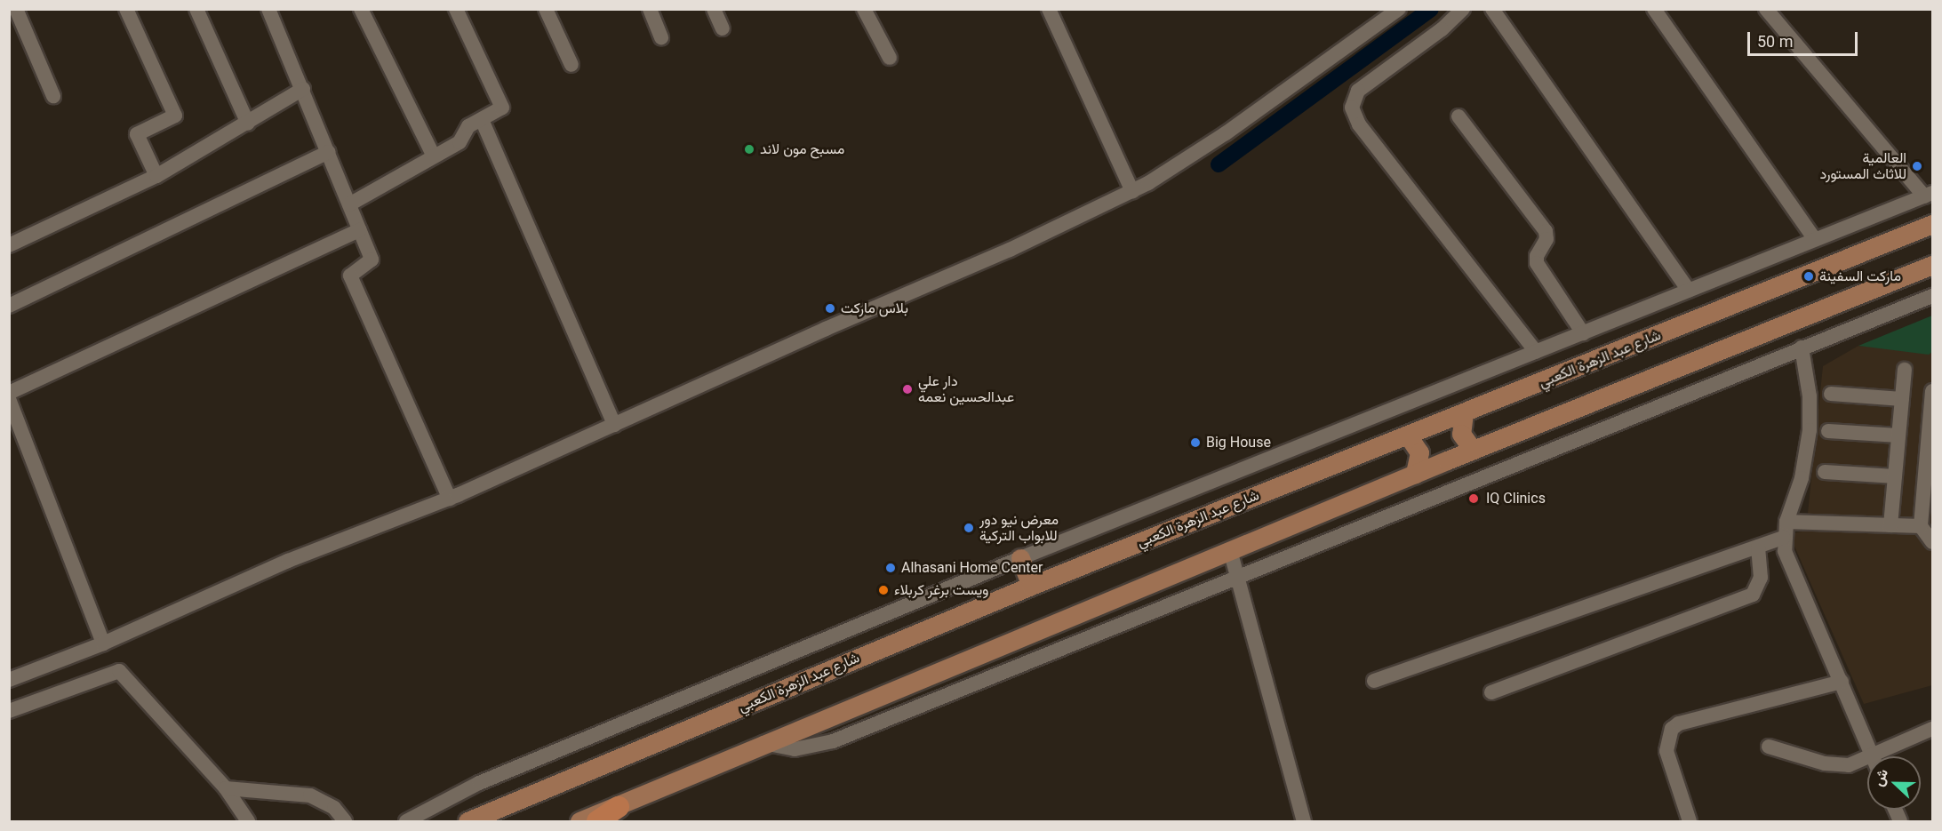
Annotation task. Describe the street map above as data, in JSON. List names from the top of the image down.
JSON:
{
  "streets": {
    "main road": ["شارع عبد الزهرة الكعبي"]
  },
  "places": [
    "مسبح مون لاند",
    "العالمية للاثاث المستورد",
    "ماركت السفينة",
    "بلاس ماركت",
    "دار علي عبدالحسين نعمه",
    "Big House",
    "IQ Clinics",
    "معرض نيو دور للابواب التركية",
    "Alhasani Home Center",
    "ويست برغر كربلاء"
  ],
  "scale_bar": "50 m",
  "north": "left"
}
